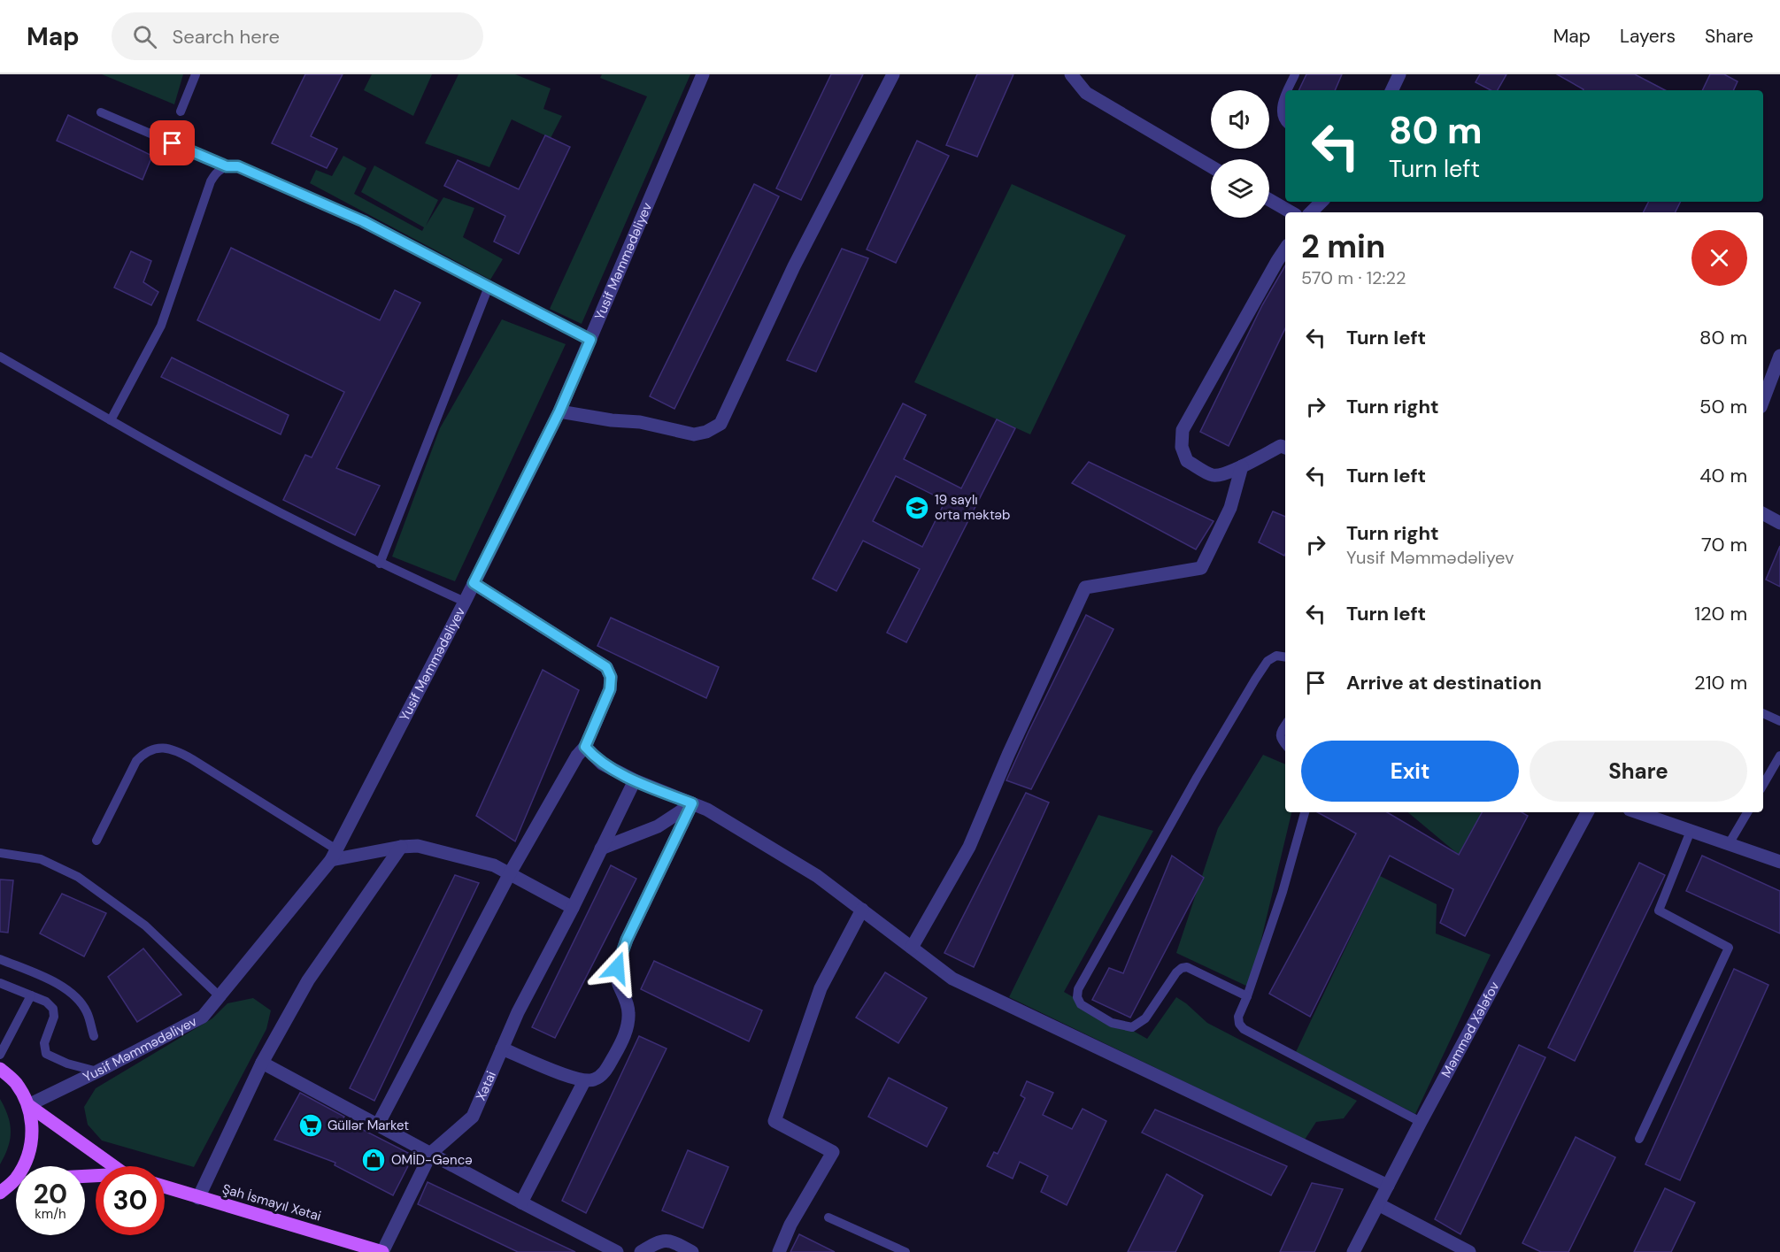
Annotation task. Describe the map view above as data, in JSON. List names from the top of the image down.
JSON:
{
  "streets": {
    "main road": ["Şah İsmayıl Xətai"],
    "street": ["Yusif Məmmədəliyev", "Məmməd Xələfov", "Xətai"]
  },
  "crossings": [
    ["Xətai", "Şah İsmayıl Xətai"]
  ],
  "places": {
    "school or university": ["19 saylı orta məktəb"],
    "supermarket": ["Güllər Market"],
    "shop": ["OMİD-Gəncə"]
  },
  "page": {
    "header": "Map",
    "search": "Search here",
    "nav": ["Map", "Layers", "Share"],
    "turn": ["80 m", "Turn left"],
    "heading": ["2 min", "570 m · 12:22"],
    "list": [
      {
        "name": "Turn left",
        "value": "80 m"
      },
      {
        "name": "Turn right",
        "value": "50 m"
      },
      {
        "name": "Turn left",
        "value": "40 m"
      },
      {
        "name": "Turn right",
        "note": "Yusif Məmmədəliyev",
        "value": "70 m"
      },
      {
        "name": "Turn left",
        "value": "120 m"
      },
      {
        "name": "Arrive at destination",
        "value": "210 m"
      }
    ],
    "buttons": ["Exit", "Share"],
    "speed": "20 km/h",
    "limit": "30"
  }
}
